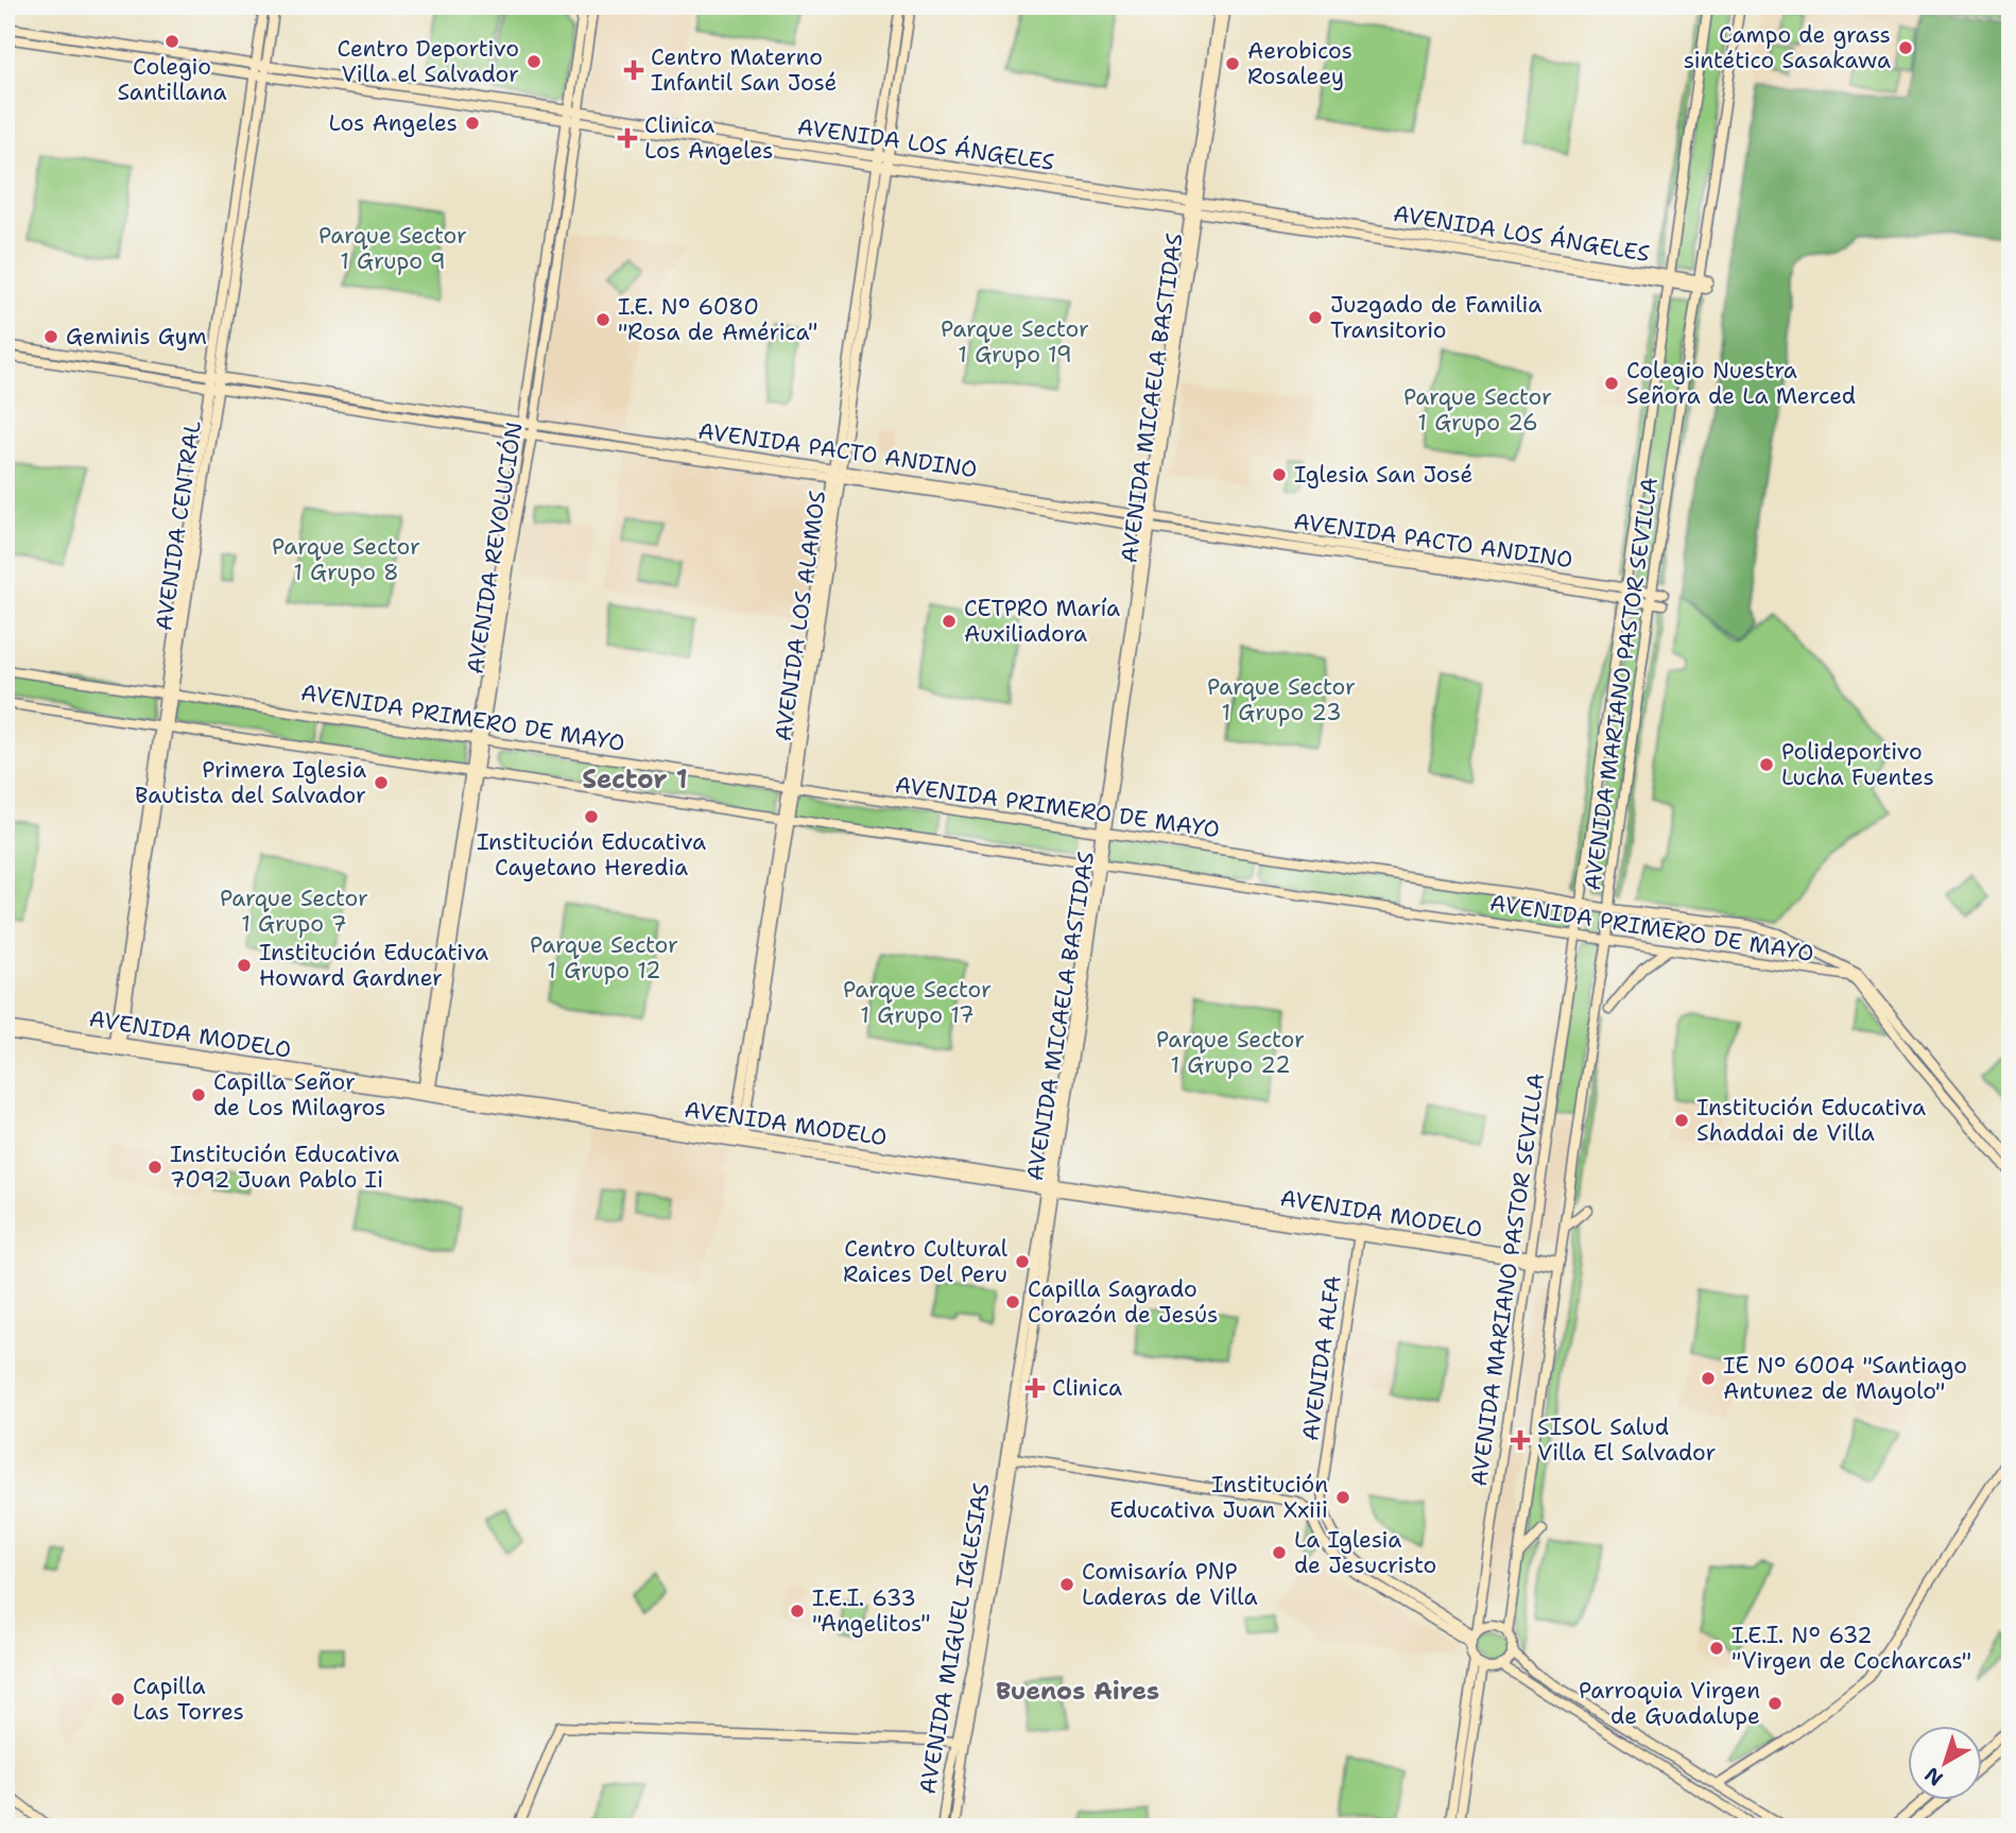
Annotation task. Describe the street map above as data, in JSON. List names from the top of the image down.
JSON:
{
  "streets": {
    "street": [
      "AVENIDA LOS ÁNGELES",
      "AVENIDA MICAELA BASTIDAS",
      "AVENIDA PACTO ANDINO",
      "AVENIDA CENTRAL",
      "AVENIDA REVOLUCIÓN",
      "AVENIDA LOS ALAMOS",
      "AVENIDA MARIANO PASTOR SEVILLA",
      "AVENIDA PRIMERO DE MAYO",
      "AVENIDA MODELO",
      "AVENIDA ALFA",
      "AVENIDA MIGUEL IGLESIAS"
    ]
  },
  "crossings": [
    ["AVENIDA LOS ÁNGELES", "AVENIDA MICAELA BASTIDAS"],
    ["AVENIDA LOS ÁNGELES", "AVENIDA CENTRAL"],
    ["AVENIDA LOS ÁNGELES", "AVENIDA REVOLUCIÓN"],
    ["AVENIDA LOS ÁNGELES", "AVENIDA LOS ALAMOS"],
    ["AVENIDA LOS ÁNGELES", "AVENIDA MARIANO PASTOR SEVILLA"],
    ["AVENIDA MICAELA BASTIDAS", "AVENIDA PACTO ANDINO"],
    ["AVENIDA MICAELA BASTIDAS", "AVENIDA PRIMERO DE MAYO"],
    ["AVENIDA MICAELA BASTIDAS", "AVENIDA MODELO"],
    ["AVENIDA MICAELA BASTIDAS", "AVENIDA MIGUEL IGLESIAS"],
    ["AVENIDA PACTO ANDINO", "AVENIDA CENTRAL"],
    ["AVENIDA PACTO ANDINO", "AVENIDA REVOLUCIÓN"],
    ["AVENIDA PACTO ANDINO", "AVENIDA LOS ALAMOS"],
    ["AVENIDA PACTO ANDINO", "AVENIDA MARIANO PASTOR SEVILLA"],
    ["AVENIDA CENTRAL", "AVENIDA PRIMERO DE MAYO"],
    ["AVENIDA CENTRAL", "AVENIDA MODELO"],
    ["AVENIDA REVOLUCIÓN", "AVENIDA PRIMERO DE MAYO"],
    ["AVENIDA REVOLUCIÓN", "AVENIDA MODELO"],
    ["AVENIDA LOS ALAMOS", "AVENIDA PRIMERO DE MAYO"],
    ["AVENIDA LOS ALAMOS", "AVENIDA MODELO"],
    ["AVENIDA MARIANO PASTOR SEVILLA", "AVENIDA PRIMERO DE MAYO"],
    ["AVENIDA MARIANO PASTOR SEVILLA", "AVENIDA MODELO"],
    ["AVENIDA MARIANO PASTOR SEVILLA", "AVENIDA ALFA"],
    ["AVENIDA MODELO", "AVENIDA ALFA"]
  ],
  "districts": ["Sector 1", "Buenos Aires"],
  "parks": [
    "Parque Sector 1 Grupo 9",
    "Parque Sector 1 Grupo 19",
    "Parque Sector 1 Grupo 26",
    "Parque Sector 1 Grupo 8",
    "Parque Sector 1 Grupo 23",
    "Parque Sector 1 Grupo 7",
    "Parque Sector 1 Grupo 12",
    "Parque Sector 1 Grupo 17",
    "Parque Sector 1 Grupo 22"
  ],
  "places": {
    "other": [
      "Colegio Santillana",
      "Campo de grass sintético Sasakawa",
      "Centro Deportivo Villa el Salvador",
      "Aerobicos Rosaleey",
      "Los Angeles",
      "Juzgado de Familia Transitorio",
      "I.E. N° 6080 \"Rosa de América\"",
      "Geminis Gym",
      "Colegio Nuestra Señora de La Merced",
      "Iglesia San José",
      "CETPRO María Auxiliadora",
      "Polideportivo Lucha Fuentes",
      "Primera Iglesia Bautista del Salvador",
      "Institución Educativa Cayetano Heredia",
      "Institución Educativa Howard Gardner",
      "Capilla Señor de Los Milagros",
      "Institución Educativa Shaddai de Villa",
      "Institución Educativa 7092 Juan Pablo Ii",
      "Centro Cultural Raices Del Peru",
      "Capilla Sagrado Corazón de Jesús",
      "IE N° 6004 \"Santiago Antunez de Mayolo\"",
      "Institución Educativa Juan Xxiii",
      "La Iglesia de Jesucristo",
      "Comisaría PNP Laderas de Villa",
      "I.E.I. 633 \"Angelitos\"",
      "I.E.I. N° 632 \"Virgen de Cocharcas\"",
      "Capilla Las Torres",
      "Parroquia Virgen de Guadalupe"
    ],
    "health": [
      "Centro Materno Infantil San José",
      "Clinica Los Angeles",
      "Clinica",
      "SISOL Salud Villa El Salvador"
    ]
  },
  "north": "bottom left"
}
